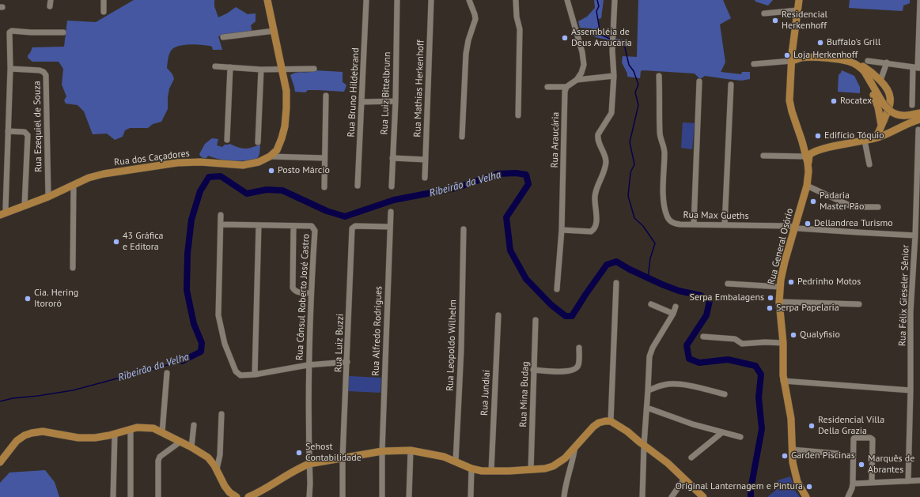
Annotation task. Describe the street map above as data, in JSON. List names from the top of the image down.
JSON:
{
  "streets": {
    "main road": ["Rua dos Caçadores", "Rua General Osório"],
    "street": [
      "Rua Mathias Herkenhoff",
      "Rua Bruno Hildebrand",
      "Rua Luiz Bittelbrunn",
      "Rua Ezequiel de Souza",
      "Rua Araucária",
      "Rua Max Gueths",
      "Rua Félix Gieseler Sênior",
      "Rua Cônsul Roberto José Castro",
      "Rua Alfredo Rodrigues",
      "Rua Luiz Buzzi",
      "Rua Leopoldo Wilhelm",
      "Rua Jundiaí",
      "Rua Mina Budag"
    ]
  },
  "crossings": [
    ["Rua Ezequiel de Souza", "Rua dos Caçadores"],
    ["Rua Max Gueths", "Rua General Osório"],
    ["Rua Max Gueths", "Rua Félix Gieseler Sênior"],
    ["Rua Alfredo Rodrigues", "Rua Luiz Buzzi"]
  ],
  "water": ["Ribeirão da Velha"],
  "places": [
    "Residencial Herkenhoff",
    "Assembléia de Deus Araucária",
    "Buffalo's Grill",
    "Loja Herkenhoff",
    "Rocatex",
    "Edifício Tóquio",
    "Posto Márcio",
    "Padaria Master Pão",
    "Dellandrea Turismo",
    "43 Gráfica e Editora",
    "Pedrinho Motos",
    "Serpa Embalagens",
    "Cia. Hering Itororó",
    "Serpa Papelaria",
    "Qualyfisio",
    "Residencial Villa Della Grazia",
    "Sehost Contabilidade",
    "Garden Piscinas",
    "Marquês de Abrantes",
    "Original Lanternagem e Pintura"
  ]
}
